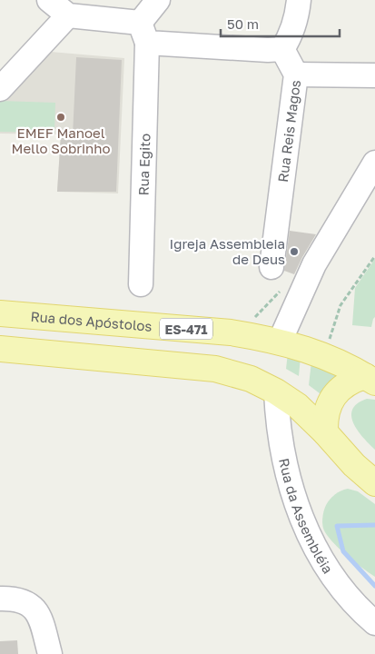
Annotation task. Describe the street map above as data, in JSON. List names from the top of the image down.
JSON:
{
  "streets": {
    "main road": ["Rua dos Apóstolos", "ES-471"],
    "street": ["Rua Reis Magos", "Rua Egito", "Rua da Assembléia"]
  },
  "places": ["EMEF Manoel Mello Sobrinho", "Igreja Assembleia de Deus"],
  "scale_bar": "50 m"
}
